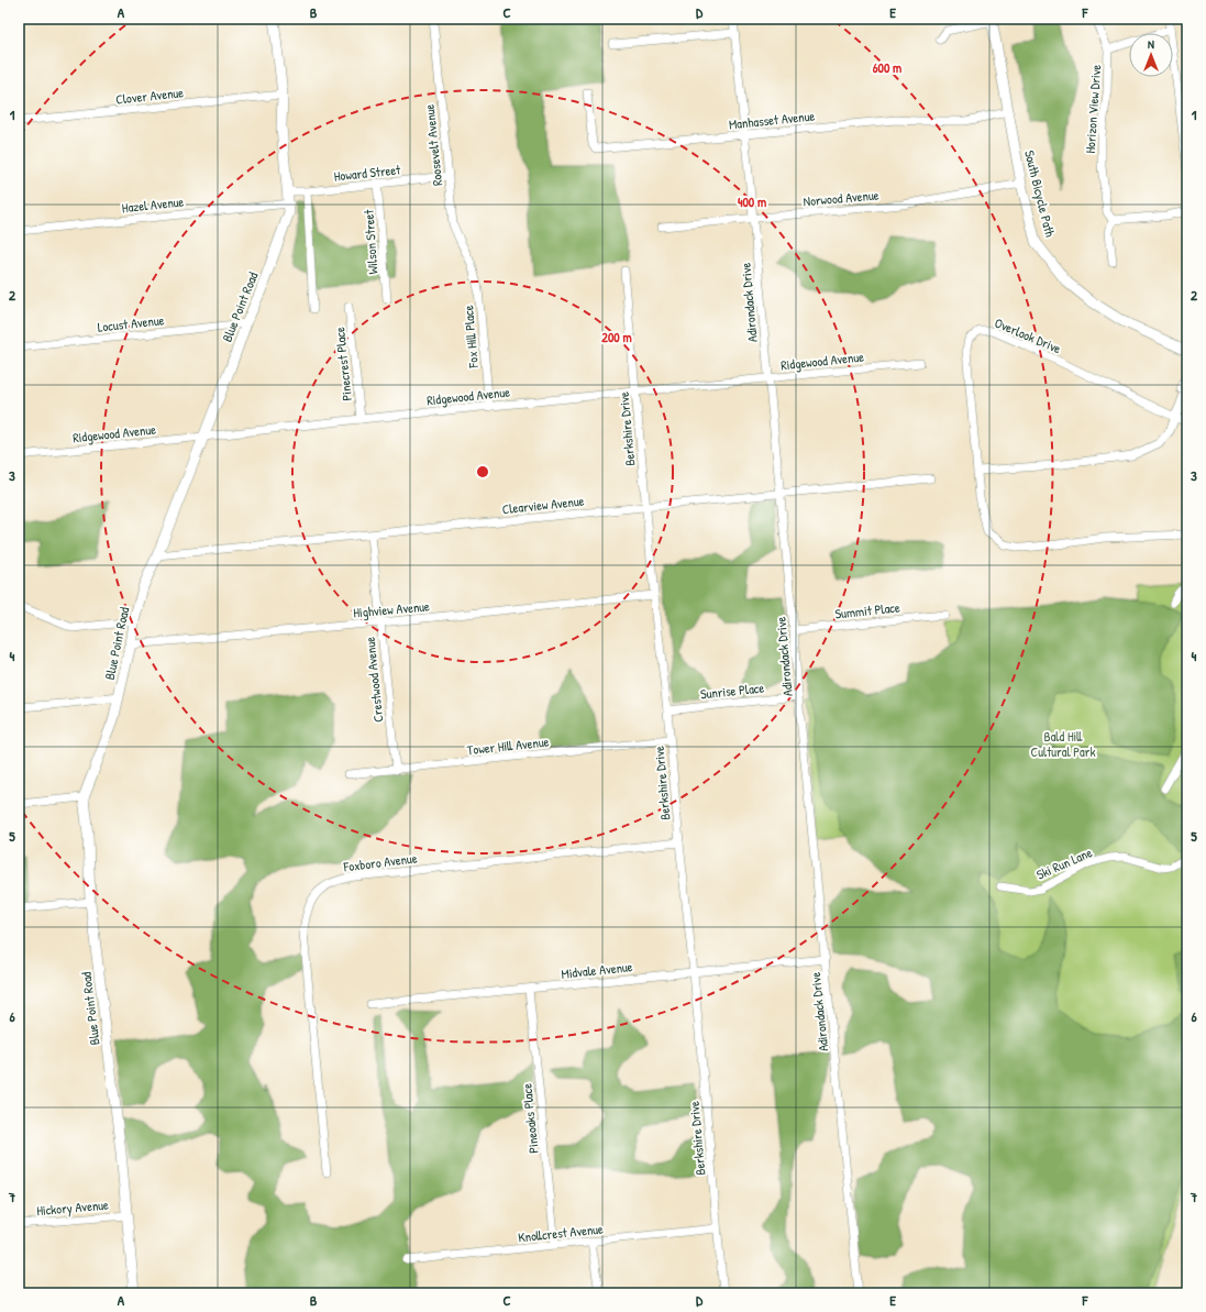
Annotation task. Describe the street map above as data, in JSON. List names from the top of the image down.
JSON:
{
  "streets": {
    "street": [
      "Clover Avenue",
      "Horizon View Drive",
      "Manhasset Avenue",
      "Roosevelt Avenue",
      "Howard Street",
      "South Bicycle Path",
      "Norwood Avenue",
      "Hazel Avenue",
      "Wilson Street",
      "Adirondack Drive",
      "Blue Point Road",
      "Locust Avenue",
      "Overlook Drive",
      "Fox Hill Place",
      "Ridgewood Avenue",
      "Pinecrest Place",
      "Berkshire Drive",
      "Clearview Avenue",
      "Highview Avenue",
      "Summit Place",
      "Crestwood Avenue",
      "Sunrise Place",
      "Tower Hill Avenue",
      "Foxboro Avenue",
      "Ski Run Lane",
      "Midvale Avenue",
      "Pineoaks Place",
      "Hickory Avenue",
      "Knollcrest Avenue"
    ]
  },
  "crossings": [
    ["Clover Avenue", "Blue Point Road"],
    ["Manhasset Avenue", "South Bicycle Path"],
    ["Manhasset Avenue", "Adirondack Drive"],
    ["Roosevelt Avenue", "Howard Street"],
    ["Roosevelt Avenue", "Fox Hill Place"],
    ["Howard Street", "Wilson Street"],
    ["Howard Street", "Blue Point Road"],
    ["South Bicycle Path", "Norwood Avenue"],
    ["Norwood Avenue", "Adirondack Drive"],
    ["Hazel Avenue", "Blue Point Road"],
    ["Adirondack Drive", "Ridgewood Avenue"],
    ["Adirondack Drive", "Clearview Avenue"],
    ["Adirondack Drive", "Summit Place"],
    ["Adirondack Drive", "Sunrise Place"],
    ["Adirondack Drive", "Midvale Avenue"],
    ["Blue Point Road", "Locust Avenue"],
    ["Blue Point Road", "Ridgewood Avenue"],
    ["Blue Point Road", "Clearview Avenue"],
    ["Blue Point Road", "Highview Avenue"],
    ["Blue Point Road", "Hickory Avenue"],
    ["Fox Hill Place", "Ridgewood Avenue"],
    ["Ridgewood Avenue", "Pinecrest Place"],
    ["Ridgewood Avenue", "Berkshire Drive"],
    ["Berkshire Drive", "Clearview Avenue"],
    ["Berkshire Drive", "Highview Avenue"],
    ["Berkshire Drive", "Sunrise Place"],
    ["Berkshire Drive", "Tower Hill Avenue"],
    ["Berkshire Drive", "Foxboro Avenue"],
    ["Berkshire Drive", "Midvale Avenue"],
    ["Berkshire Drive", "Knollcrest Avenue"],
    ["Clearview Avenue", "Crestwood Avenue"],
    ["Highview Avenue", "Crestwood Avenue"],
    ["Crestwood Avenue", "Tower Hill Avenue"],
    ["Midvale Avenue", "Pineoaks Place"],
    ["Pineoaks Place", "Knollcrest Avenue"]
  ],
  "parks": ["Bald Hill Cultural Park"],
  "north": "top",
  "grid": {
    "columns": [
      "A",
      "B",
      "C",
      "D",
      "E",
      "F"
    ],
    "rows": [
      "1",
      "2",
      "3",
      "4",
      "5",
      "6",
      "7"
    ]
  },
  "rings": ["600 m", "400 m", "200 m"]
}
